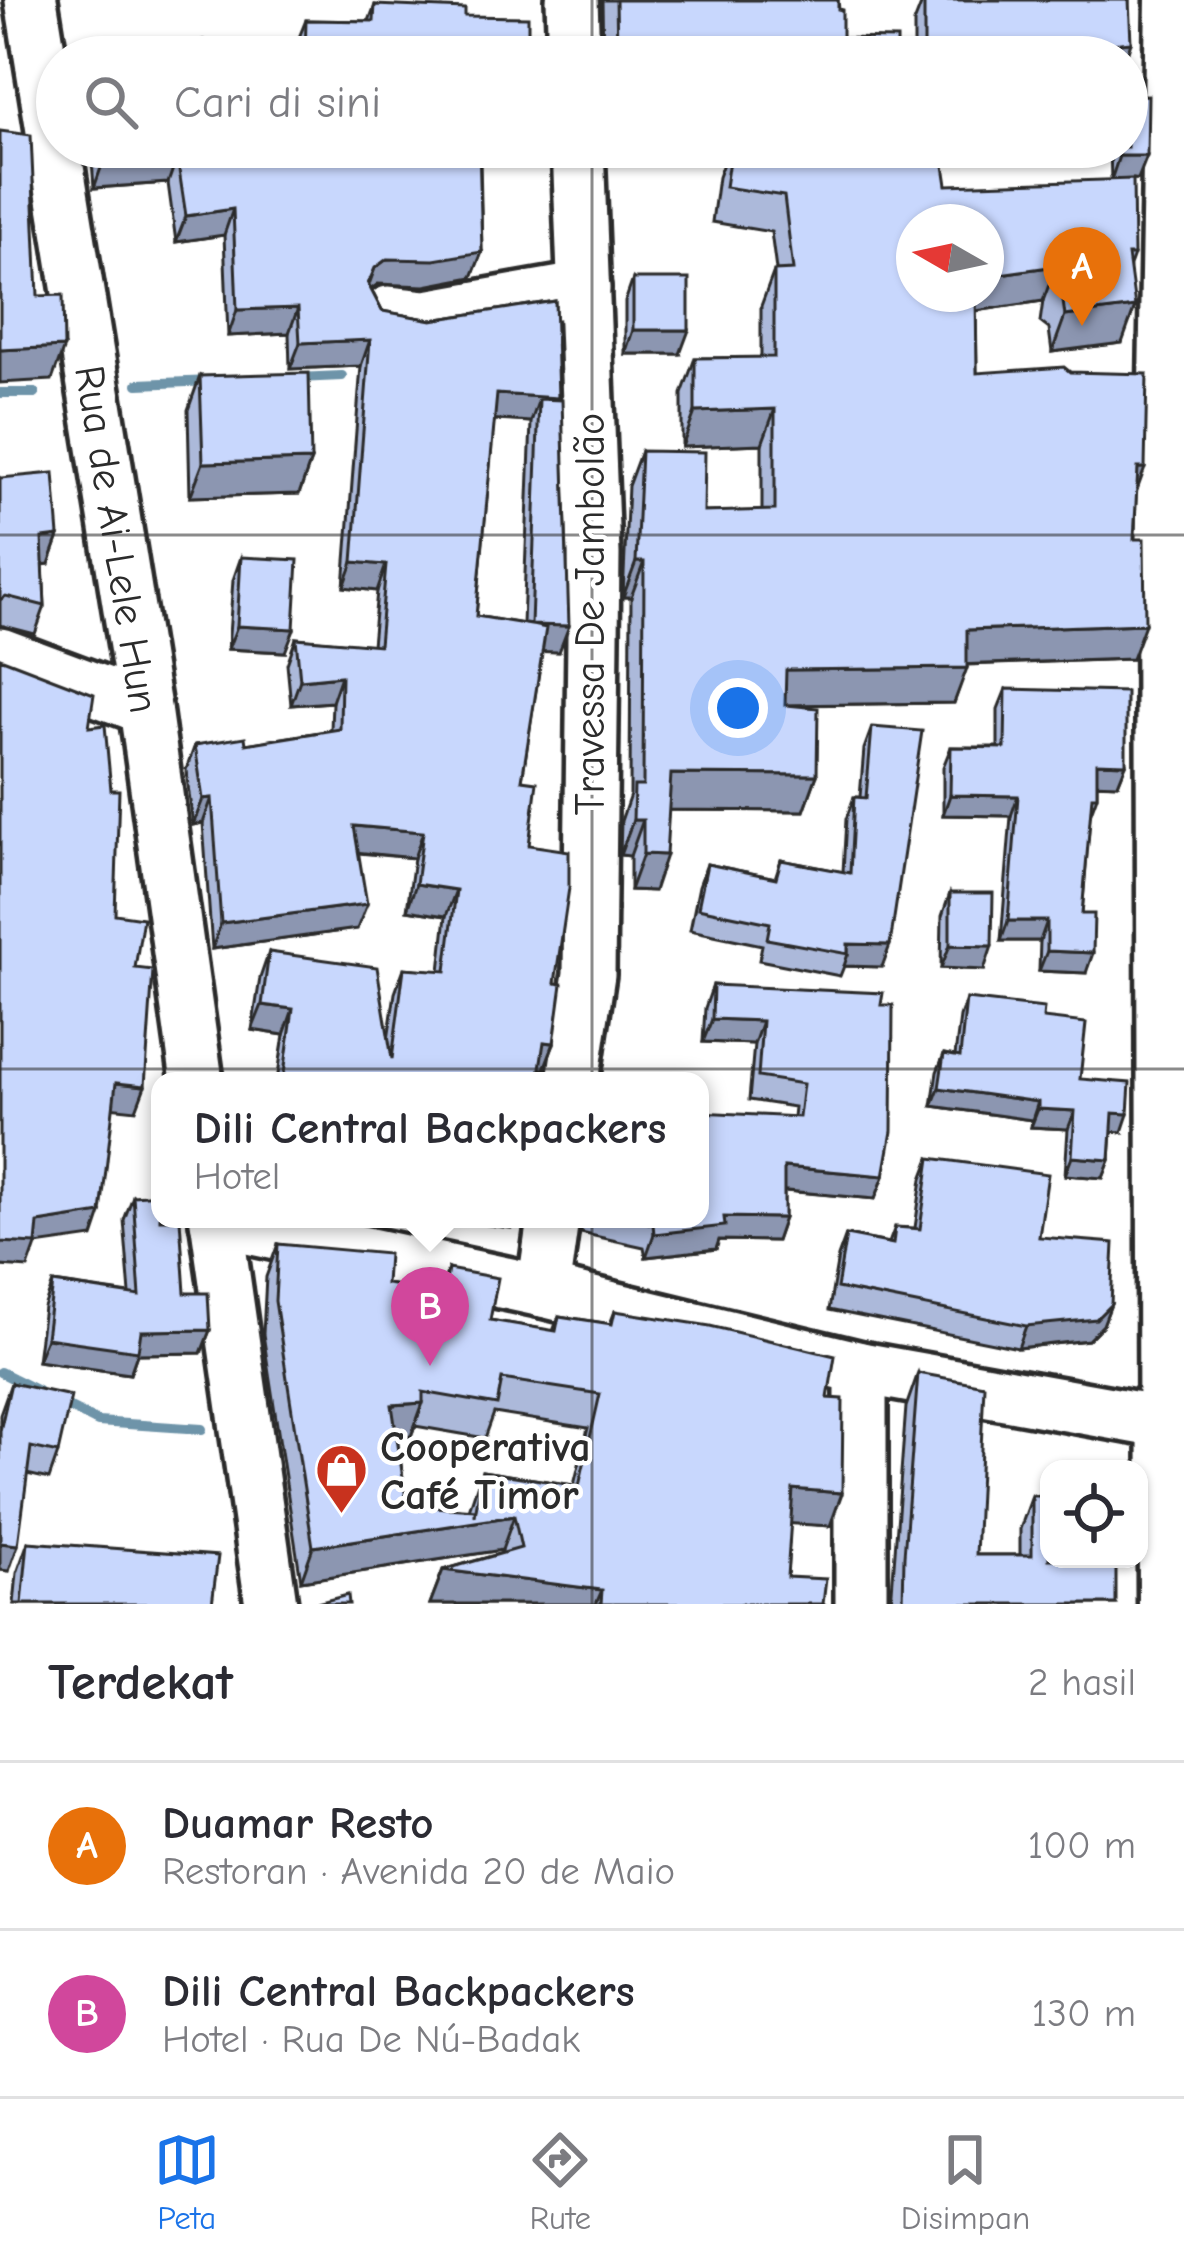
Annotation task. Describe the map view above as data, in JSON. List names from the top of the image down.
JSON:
{
  "streets": {
    "street": ["Rua de Ai-Lele Hun", "Travessa De Jambolão"]
  },
  "places": {
    "shop": ["Cooperativa Café Timor"]
  },
  "north": "left",
  "page": {
    "search": "Cari di sini",
    "pins": ["A", "B"],
    "popup": ["Dili Central Backpackers", "Hotel"],
    "heading": ["Terdekat", "2 hasil"],
    "list": [
      {
        "mark": "A",
        "name": "Duamar Resto",
        "note": "Restoran · Avenida 20 de Maio",
        "value": "100 m"
      },
      {
        "mark": "B",
        "name": "Dili Central Backpackers",
        "note": "Hotel · Rua De Nú-Badak",
        "value": "130 m"
      }
    ],
    "nav": ["Peta", "Rute", "Disimpan"]
  }
}
